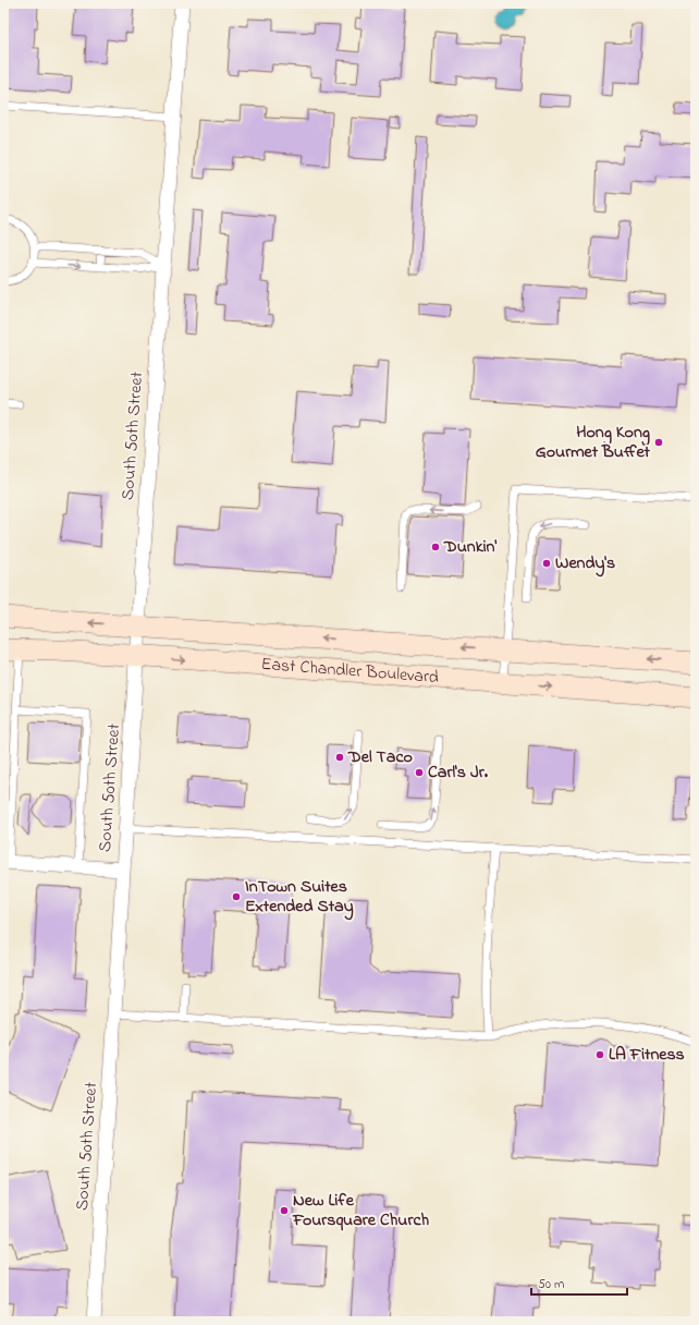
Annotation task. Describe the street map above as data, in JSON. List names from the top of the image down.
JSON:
{
  "streets": {
    "main road": ["East Chandler Boulevard"],
    "street": ["South 50th Street"]
  },
  "crossings": [
    ["South 50th Street", "East Chandler Boulevard"]
  ],
  "places": [
    "Hong Kong Gourmet Buffet",
    "Dunkin'",
    "Wendy's",
    "Del Taco",
    "Carl's Jr.",
    "InTown Suites Extended Stay",
    "LA Fitness",
    "New Life Foursquare Church"
  ],
  "scale_bar": "50 m"
}
